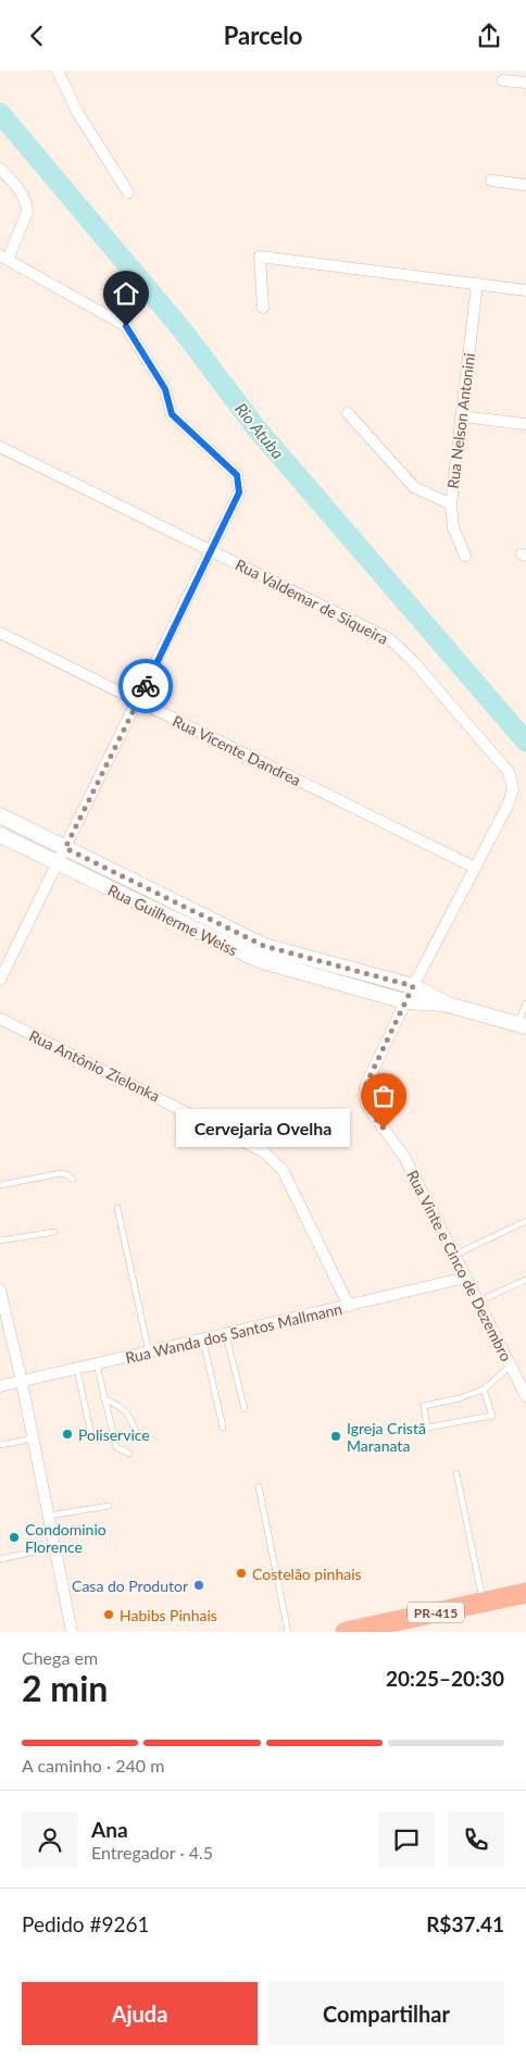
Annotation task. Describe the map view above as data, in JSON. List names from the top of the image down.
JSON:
{
  "streets": {
    "highway": ["PR-415"],
    "street": [
      "Rua Nelson Antonini",
      "Rua Valdemar de Siqueira",
      "Rua Vicente Dandrea",
      "Rua Guilherme Weiss",
      "Rua Antônio Zielonka",
      "Rua Vinte e Cinco de Dezembro",
      "Rua Wanda dos Santos Mallmann"
    ]
  },
  "crossings": [
    ["Rua Valdemar de Siqueira", "Rua Vinte e Cinco de Dezembro"],
    ["Rua Vicente Dandrea", "Rua Vinte e Cinco de Dezembro"],
    ["Rua Guilherme Weiss", "Rua Vinte e Cinco de Dezembro"],
    ["Rua Antônio Zielonka", "Rua Wanda dos Santos Mallmann"],
    ["Rua Vinte e Cinco de Dezembro", "Rua Wanda dos Santos Mallmann"]
  ],
  "water": ["Rio Atuba"],
  "places": [
    "Cervejaria Ovelha",
    "Poliservice",
    "Igreja Cristã Maranata",
    "Condominio Florence",
    "Costelão pinhais",
    "Casa do Produtor",
    "Habibs Pinhais"
  ],
  "page": {
    "header": "Parcelo",
    "bubble": "Cervejaria Ovelha",
    "heading": ["2 min", "Chega em", "20:25–20:30"],
    "panel": [
      "Ana",
      "Entregador · 4.5",
      "Pedido #9261",
      "R$37.41"
    ],
    "bar": "A caminho · 240 m",
    "buttons": ["Ajuda", "Compartilhar"]
  }
}
